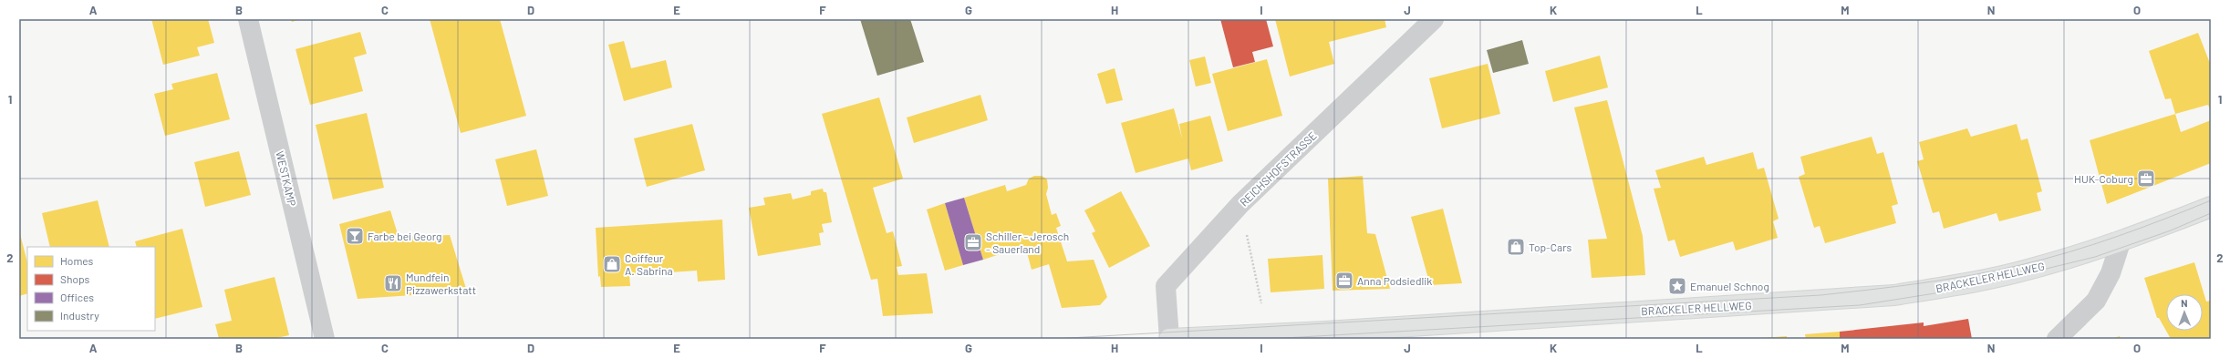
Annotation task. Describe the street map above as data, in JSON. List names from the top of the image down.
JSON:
{
  "streets": {
    "main road": ["BRACKELER HELLWEG"],
    "street": ["REICHSHOFSTRASSE", "WESTKAMP"]
  },
  "crossings": [
    ["REICHSHOFSTRASSE", "BRACKELER HELLWEG"]
  ],
  "places": {
    "office": ["HUK-Coburg", "Schiller - Jerosch - Sauerland", "Anna Podsiedlik"],
    "bar": ["Farbe bei Georg"],
    "shop": ["Top-Cars", "Coiffeur A. Sabrina"],
    "restaurant": ["Mundfein Pizzawerkstatt"],
    "place": ["Emanuel Schnog"]
  },
  "legend": [
    "Homes",
    "Shops",
    "Offices",
    "Industry"
  ],
  "north": "top",
  "grid": {
    "columns": [
      "A",
      "B",
      "C",
      "D",
      "E",
      "F",
      "G",
      "H",
      "I",
      "J",
      "K",
      "L",
      "M",
      "N",
      "O"
    ],
    "rows": ["1", "2"]
  }
}
